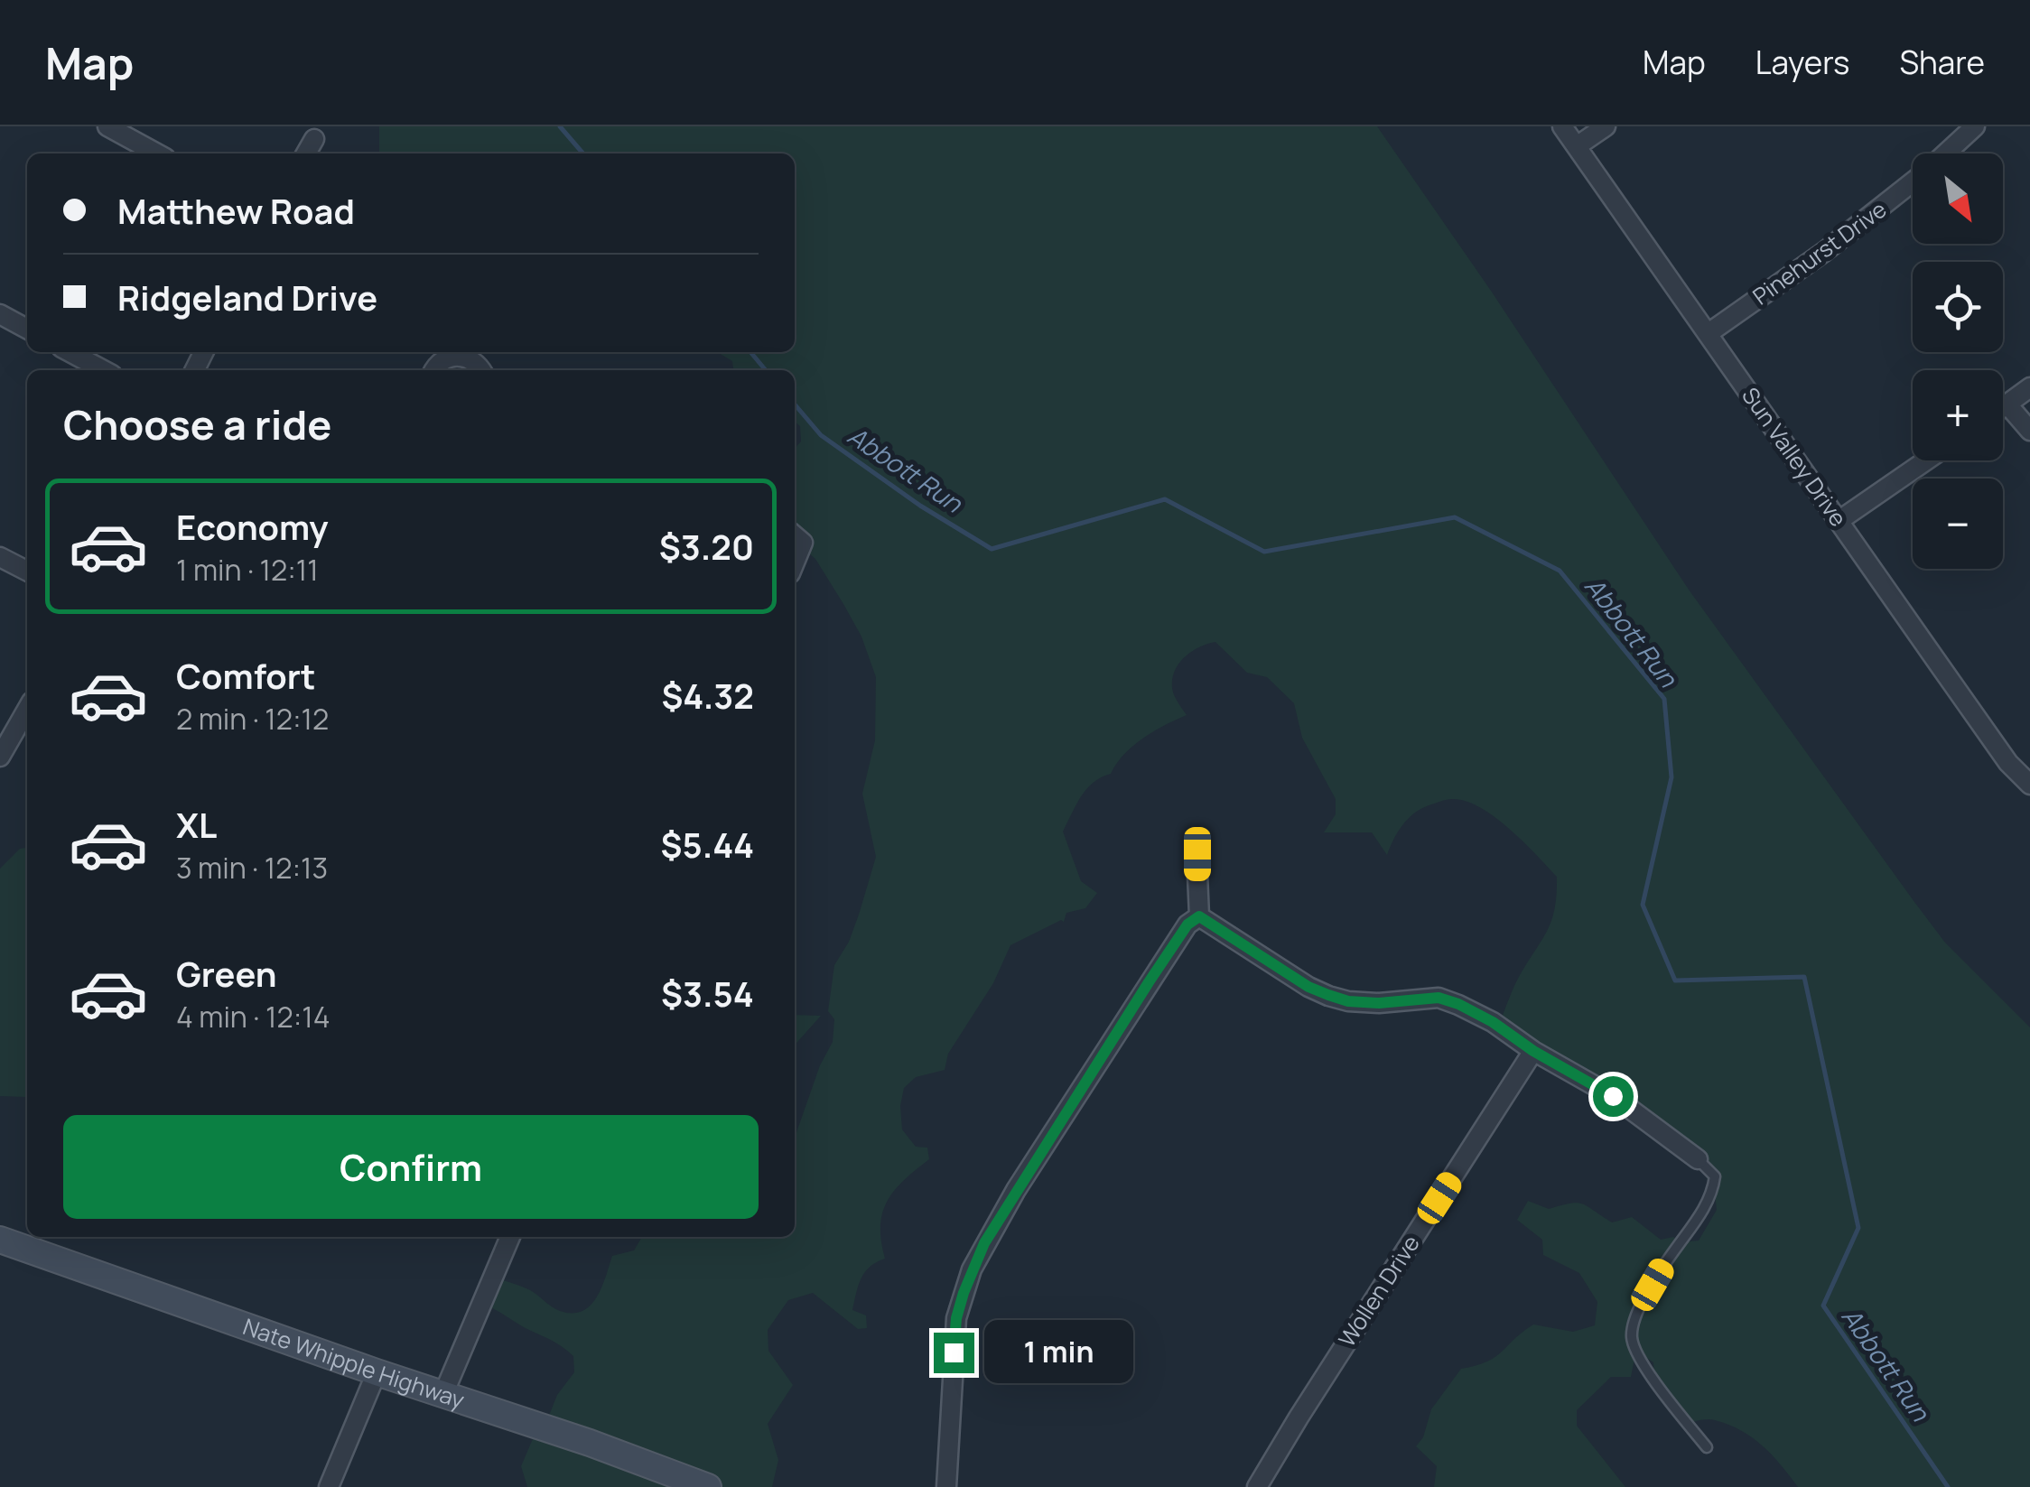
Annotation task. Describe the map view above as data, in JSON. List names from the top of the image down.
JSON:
{
  "streets": {
    "main road": ["Nate Whipple Highway"],
    "street": ["Pinehurst Drive", "Sun Valley Drive", "Wollen Drive"]
  },
  "crossings": [
    ["Pinehurst Drive", "Sun Valley Drive"]
  ],
  "water": ["Abbott Run"],
  "north": "bottom right",
  "page": {
    "header": "Map",
    "nav": ["Map", "Layers", "Share"],
    "map_buttons": ["+", "−"],
    "banner": ["Matthew Road", "Ridgeland Drive"],
    "heading": "Choose a ride",
    "list": [
      {
        "name": "Economy",
        "note": "1 min · 12:11",
        "value": "$3.20"
      },
      {
        "name": "Comfort",
        "note": "2 min · 12:12",
        "value": "$4.32"
      },
      {
        "name": "XL",
        "note": "3 min · 12:13",
        "value": "$5.44"
      },
      {
        "name": "Green",
        "note": "4 min · 12:14",
        "value": "$3.54"
      }
    ],
    "buttons": "Confirm",
    "bubble": "1 min"
  }
}
